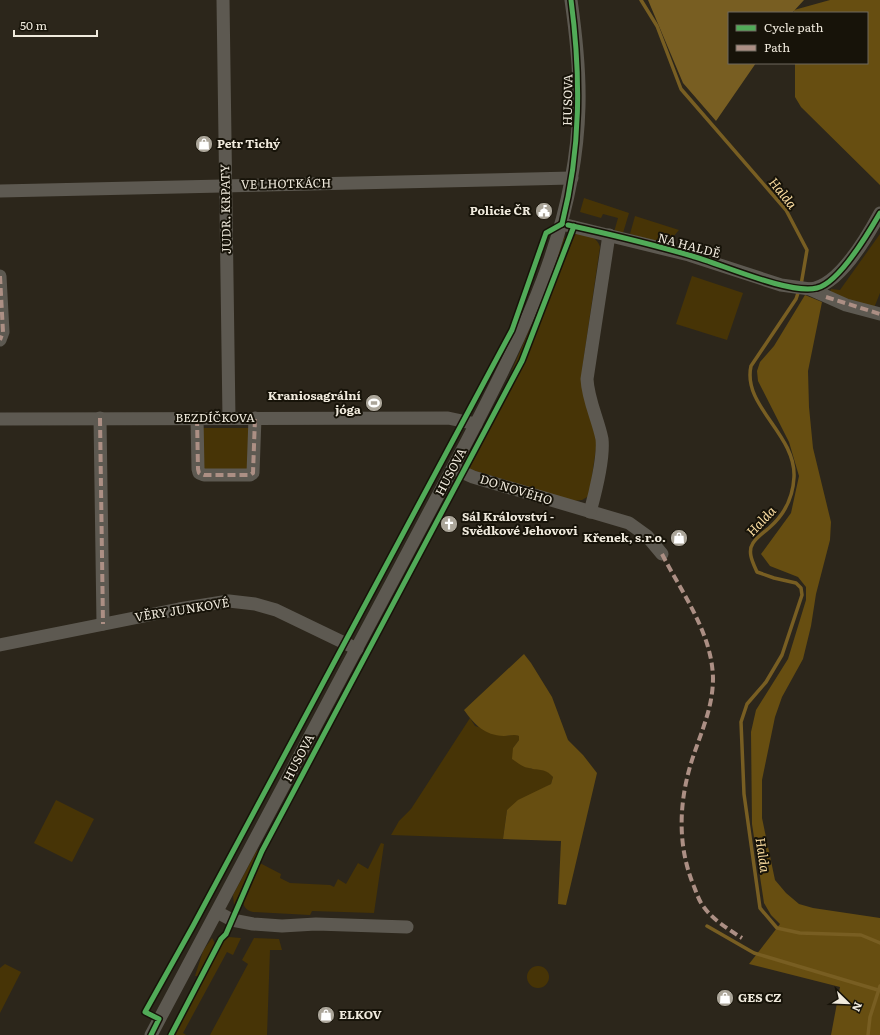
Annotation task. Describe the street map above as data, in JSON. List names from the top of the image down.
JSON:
{
  "streets": {
    "street": [
      "HUSOVA",
      "VE LHOTKÁCH",
      "JUDR. KRPATY",
      "NA HALDĚ",
      "BEZDÍČKOVA",
      "DO NOVÉHO",
      "VĚRY JUNKOVÉ"
    ]
  },
  "crossings": [
    ["HUSOVA", "VE LHOTKÁCH"],
    ["HUSOVA", "NA HALDĚ"],
    ["HUSOVA", "BEZDÍČKOVA"],
    ["HUSOVA", "DO NOVÉHO"],
    ["HUSOVA", "VĚRY JUNKOVÉ"],
    ["VE LHOTKÁCH", "JUDR. KRPATY"],
    ["JUDR. KRPATY", "BEZDÍČKOVA"]
  ],
  "water": ["Halda"],
  "places": {
    "shop": [
      "Petr Tichý",
      "Křenek, s.r.o.",
      "GES CZ",
      "ELKOV"
    ],
    "public building": ["Policie ČR"],
    "sports": ["Kraniosagrální jóga"],
    "church": ["Sál Království - Svědkové Jehovovi"]
  },
  "legend": ["Cycle path", "Path"],
  "scale_bar": "50 m",
  "north": "bottom right"
}
